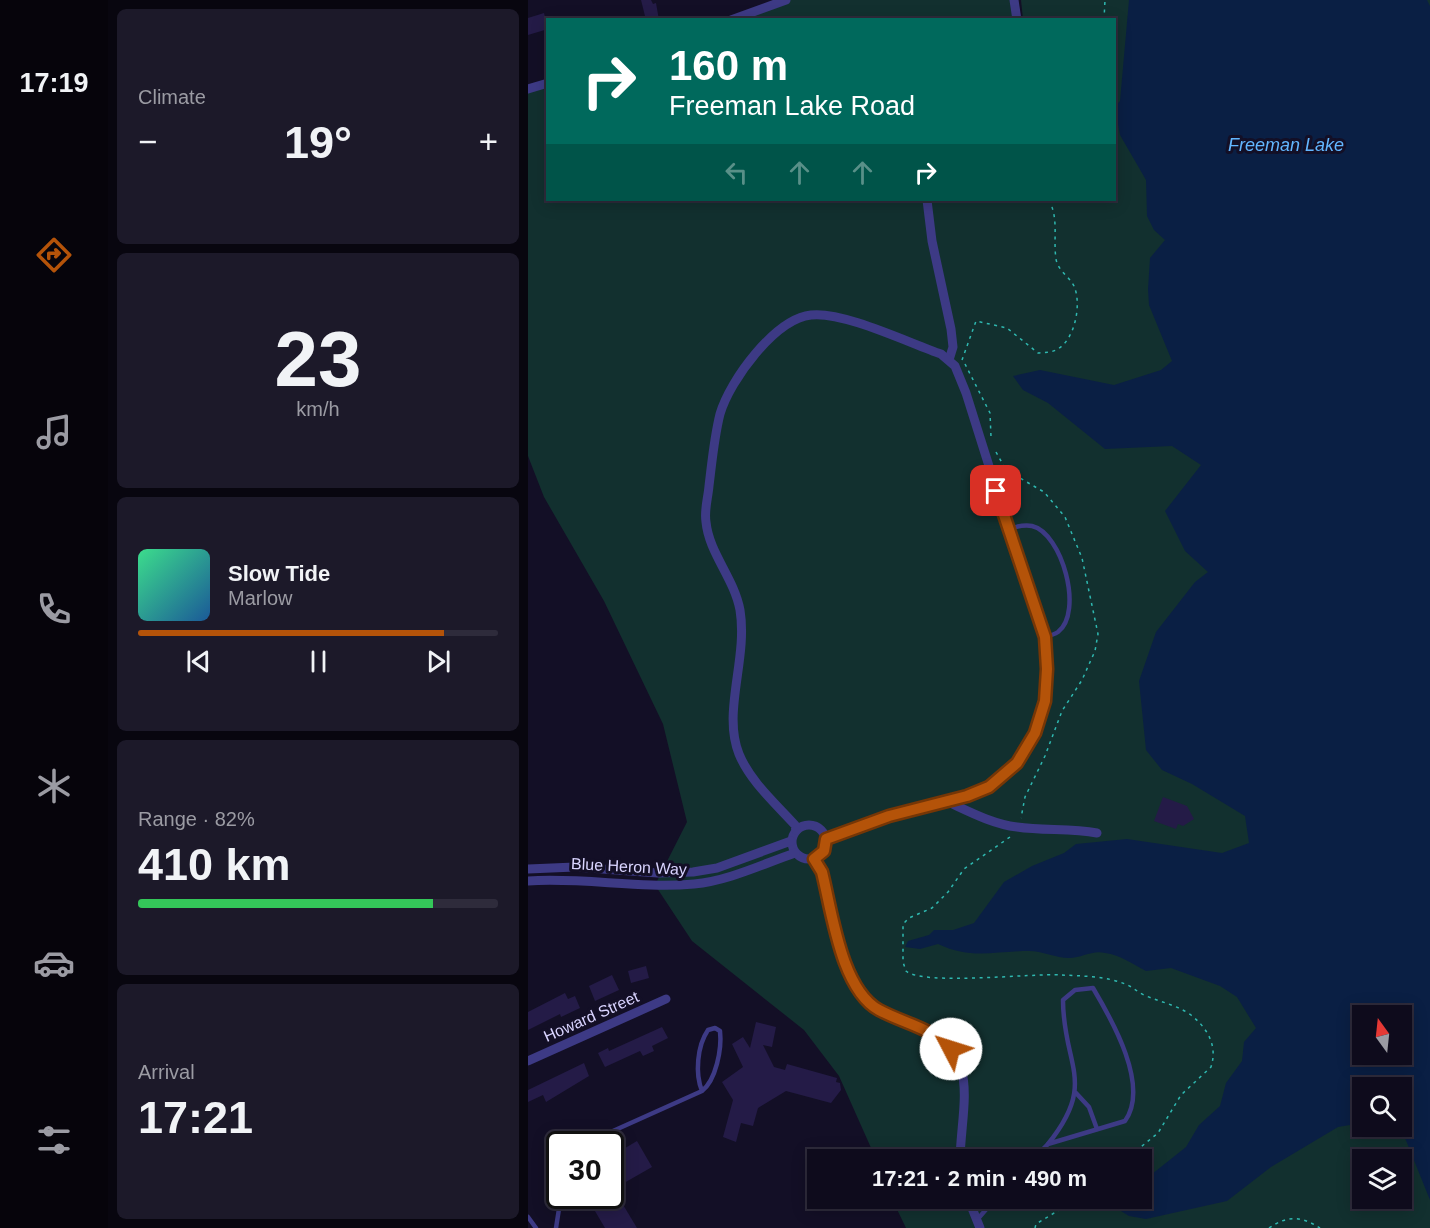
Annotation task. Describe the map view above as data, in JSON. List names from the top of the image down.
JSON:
{
  "streets": {
    "street": ["Blue Heron Way", "Howard Street"]
  },
  "water": ["Freeman Lake"],
  "north": "top",
  "page": {
    "tabs": "17:19",
    "tile": [
      "Climate",
      ["23", "km/h"],
      ["Range · 82%", "410 km"],
      ["Arrival", "17:21"]
    ],
    "turn": ["160 m", "Freeman Lake Road"],
    "heat": ["−", "19°", "+"],
    "song": ["Slow Tide", "Marlow"],
    "limit": "30",
    "trip": "17:21 · 2 min · 490 m"
  }
}
